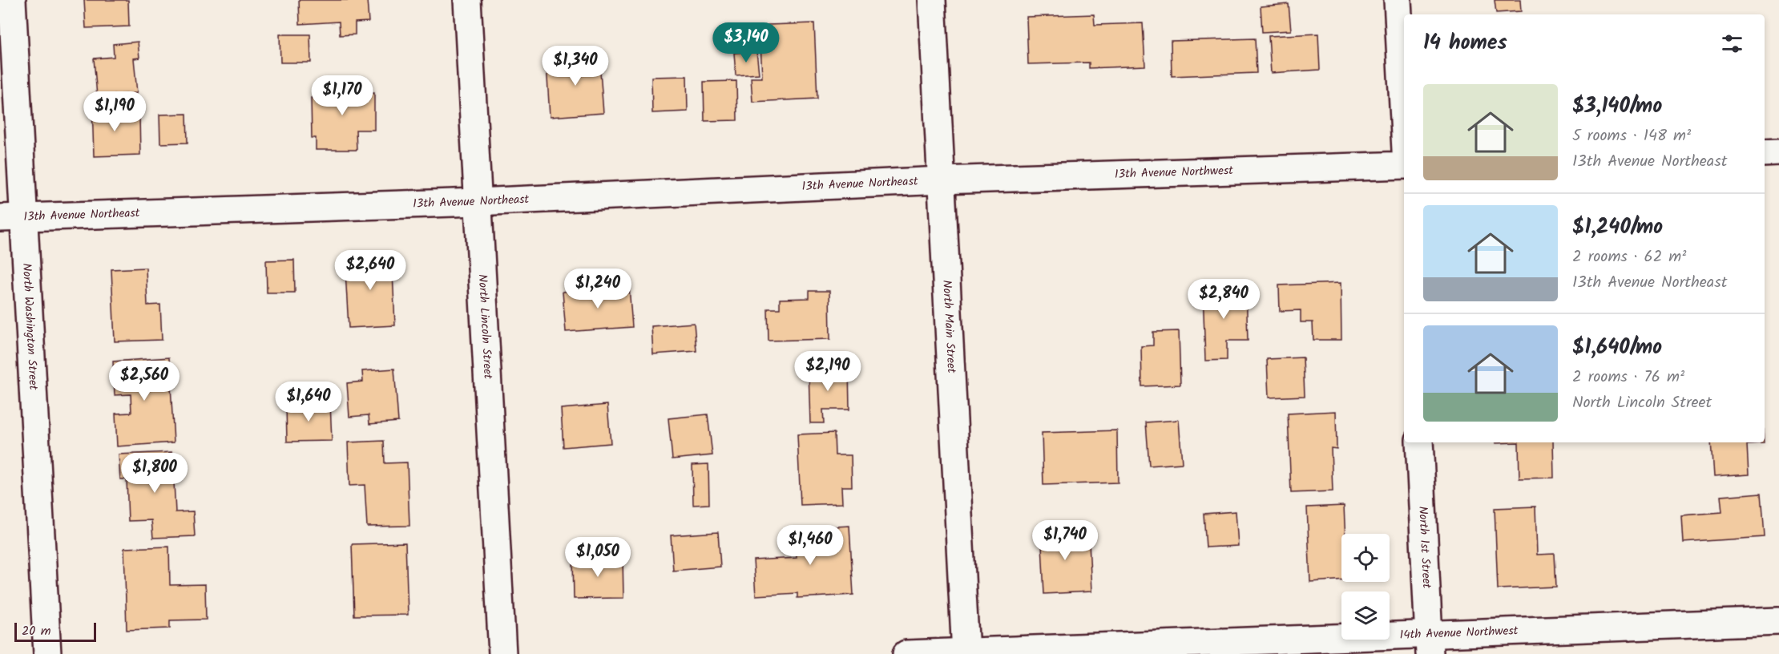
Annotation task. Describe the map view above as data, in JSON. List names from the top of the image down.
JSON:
{
  "streets": {
    "street": [
      "13th Avenue Northwest",
      "13th Avenue Northeast",
      "North Washington Street",
      "North Lincoln Street",
      "North Main Street",
      "North 1st Street",
      "14th Avenue Northwest"
    ]
  },
  "crossings": [
    ["13th Avenue Northwest", "13th Avenue Northeast"],
    ["13th Avenue Northwest", "North Main Street"],
    ["13th Avenue Northeast", "North Washington Street"],
    ["13th Avenue Northeast", "North Lincoln Street"],
    ["13th Avenue Northeast", "North Main Street"],
    ["North Main Street", "14th Avenue Northwest"],
    ["North 1st Street", "14th Avenue Northwest"]
  ],
  "scale_bar": "20 m",
  "page": {
    "heading": "14 homes",
    "price": [
      "$3,140",
      "$1,340",
      "$1,170",
      "$1,190",
      "$2,640",
      "$1,240",
      "$2,840",
      "$2,190",
      "$2,560",
      "$1,640",
      "$1,800",
      "$1,740",
      "$1,460",
      "$1,050"
    ],
    "list": [
      {
        "name": "$3,140/mo",
        "note": "5 rooms · 148 m² · 13th Avenue Northeast"
      },
      {
        "name": "$1,240/mo",
        "note": "2 rooms · 62 m² · 13th Avenue Northeast"
      },
      {
        "name": "$1,640/mo",
        "note": "2 rooms · 76 m² · North Lincoln Street"
      }
    ],
    "scale": "20 m"
  }
}
